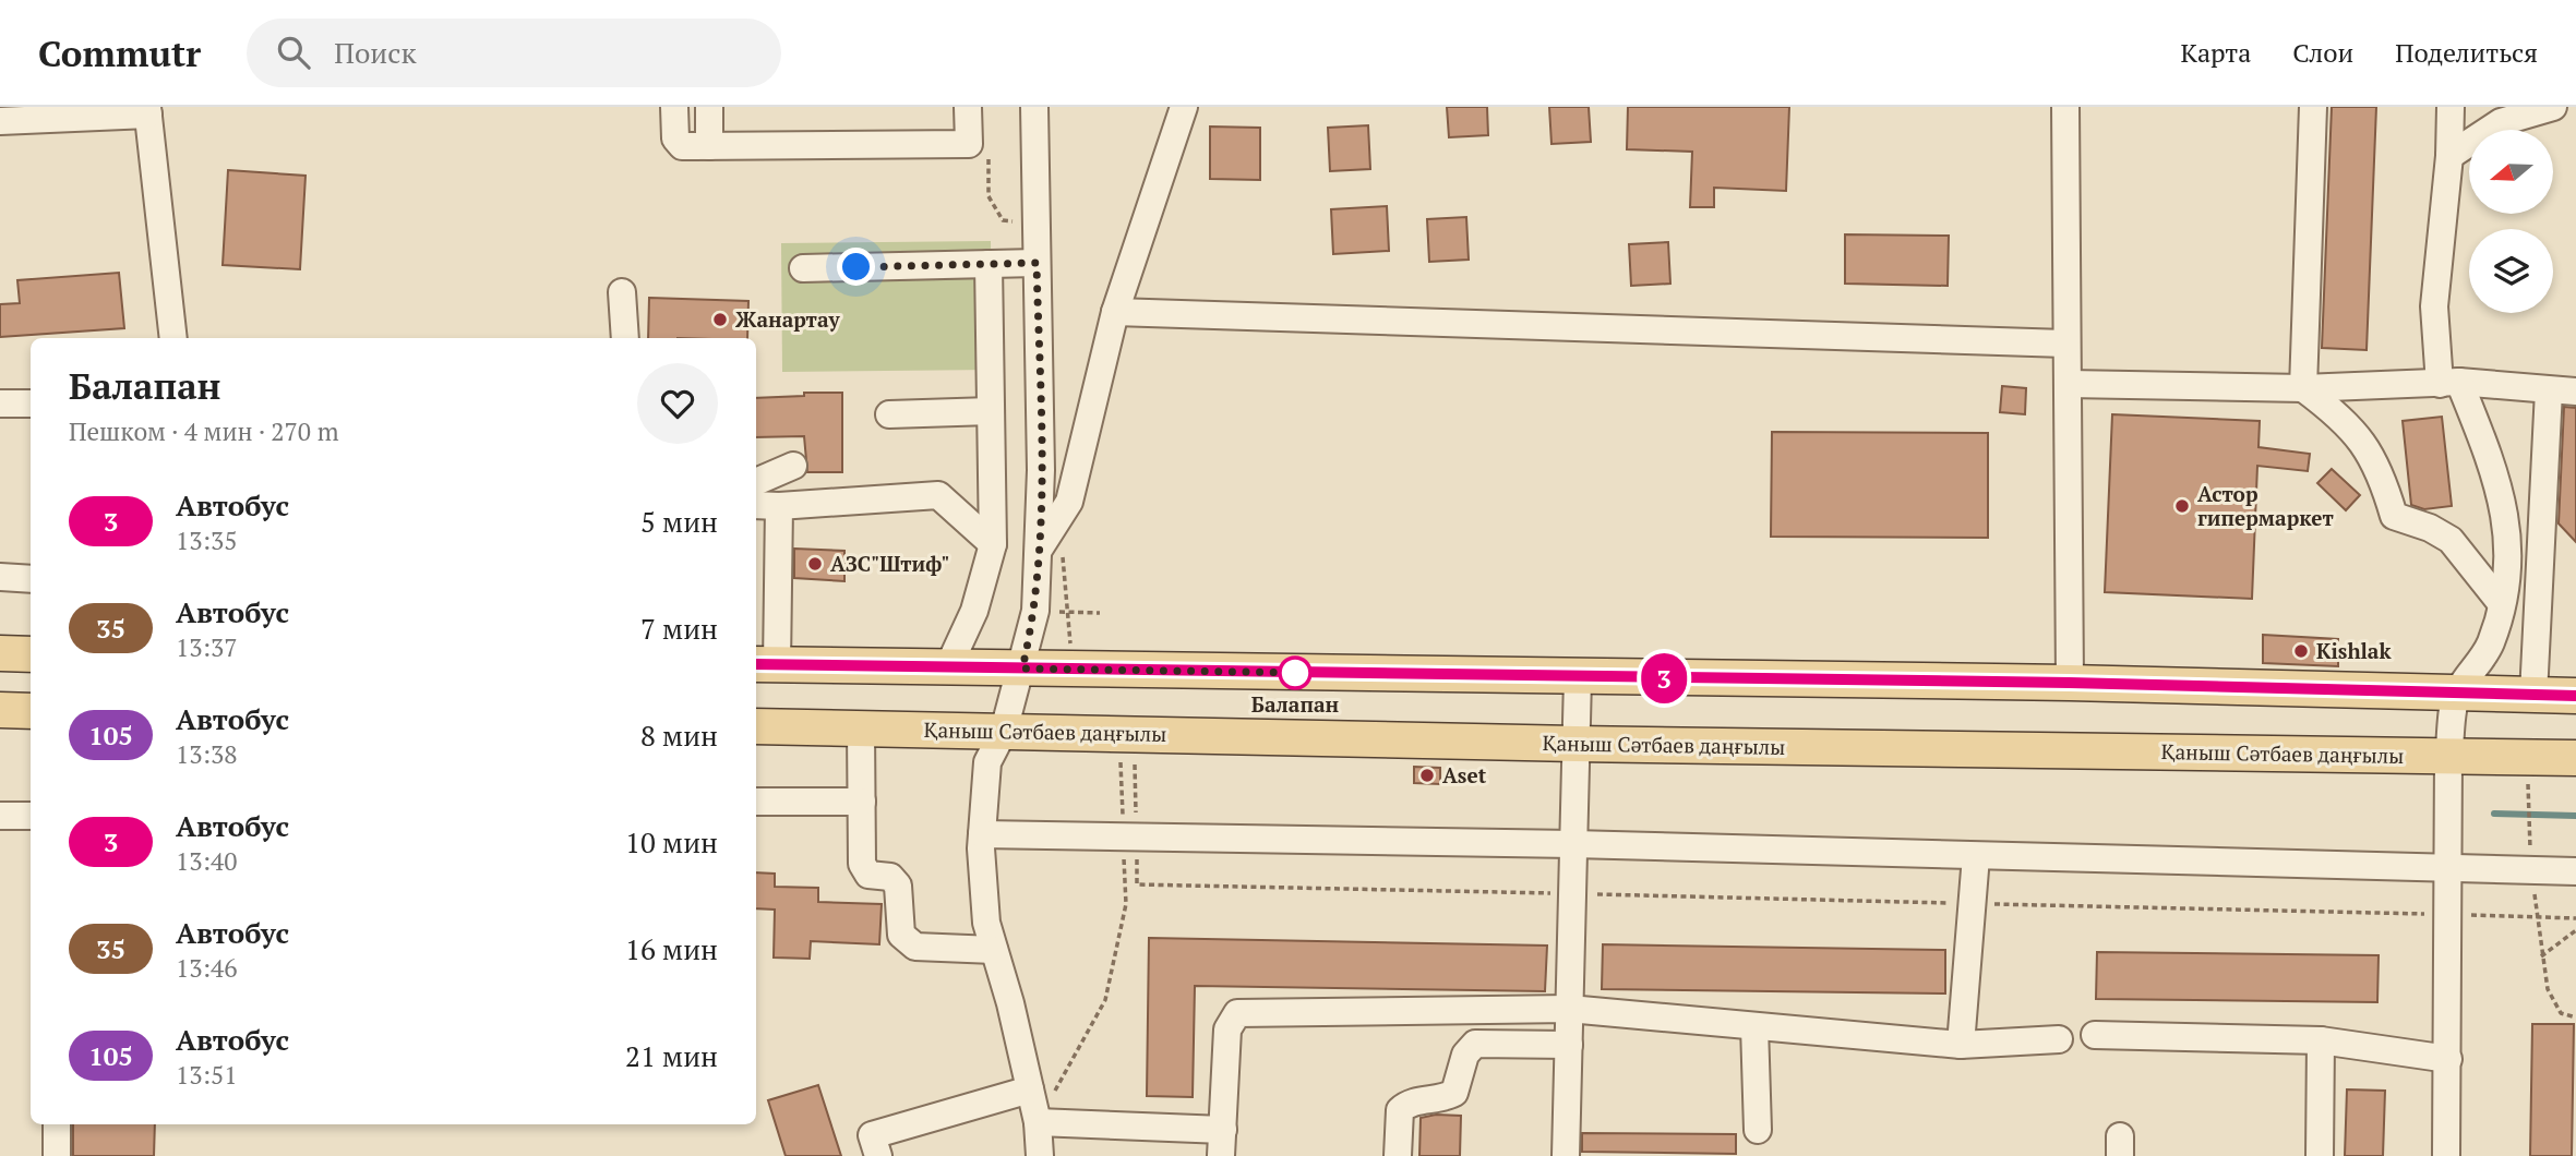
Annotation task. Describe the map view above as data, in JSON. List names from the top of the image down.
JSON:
{
  "streets": {
    "main road": ["Қаныш Сәтбаев даңғылы"]
  },
  "places": [
    "Жанартау",
    "Астор гипермаркет",
    "АЗС\"Штиф\"",
    "Kishlak",
    "Балапан",
    "Aset"
  ],
  "lines": ["bus line 3"],
  "north": "left",
  "page": {
    "header": "Commutr",
    "search": "Поиск",
    "nav": ["Карта", "Слои", "Поделиться"],
    "on_map": "3",
    "heading": ["Балапан", "Пешком · 4 мин · 270 m"],
    "list": [
      {
        "mark": "3",
        "name": "Автобус",
        "note": "13:35",
        "value": "5 мин"
      },
      {
        "mark": "35",
        "name": "Автобус",
        "note": "13:37",
        "value": "7 мин"
      },
      {
        "mark": "105",
        "name": "Автобус",
        "note": "13:38",
        "value": "8 мин"
      },
      {
        "mark": "3",
        "name": "Автобус",
        "note": "13:40",
        "value": "10 мин"
      },
      {
        "mark": "35",
        "name": "Автобус",
        "note": "13:46",
        "value": "16 мин"
      },
      {
        "mark": "105",
        "name": "Автобус",
        "note": "13:51",
        "value": "21 мин"
      }
    ]
  }
}
